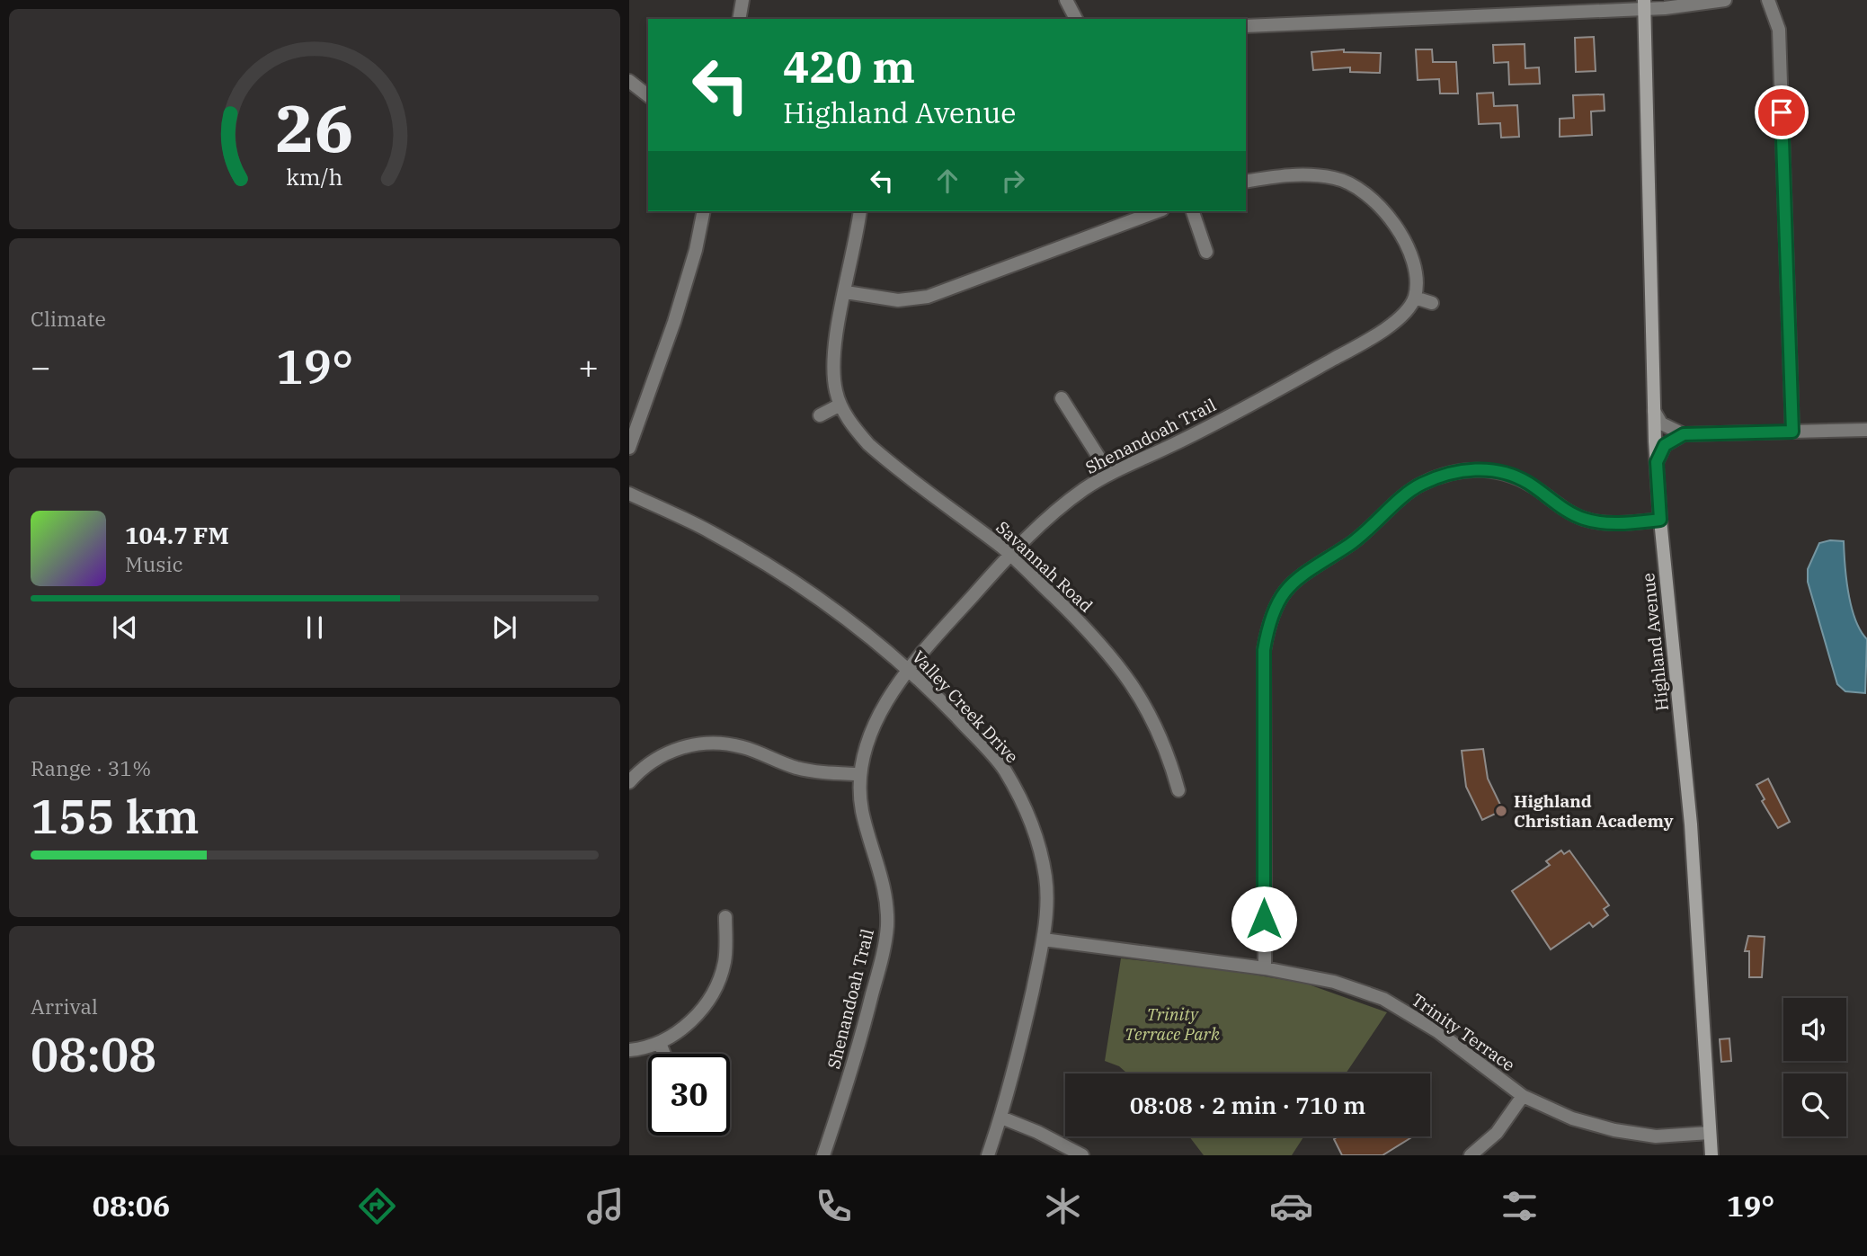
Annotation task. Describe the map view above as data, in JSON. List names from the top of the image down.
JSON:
{
  "streets": {
    "main road": ["Highland Avenue"],
    "street": [
      "Shenandoah Trail",
      "Savannah Road",
      "Valley Creek Drive",
      "Trinity Terrace"
    ]
  },
  "crossings": [
    ["Shenandoah Trail", "Savannah Road"],
    ["Shenandoah Trail", "Valley Creek Drive"],
    ["Highland Avenue", "Trinity Terrace"],
    ["Valley Creek Drive", "Trinity Terrace"]
  ],
  "parks": ["Trinity Terrace Park"],
  "places": ["Highland Christian Academy"],
  "page": {
    "turn": ["420 m", "Highland Avenue"],
    "tile": [
      "Climate",
      ["Range · 31%", "155 km"],
      ["Arrival", "08:08"]
    ],
    "heat": ["−", "19°", "+"],
    "song": ["104.7 FM", "Music"],
    "limit": "30",
    "trip": "08:08 · 2 min · 710 m",
    "tabs": ["08:06", "19°"],
    "gauge": ["26", "km/h"]
  }
}
